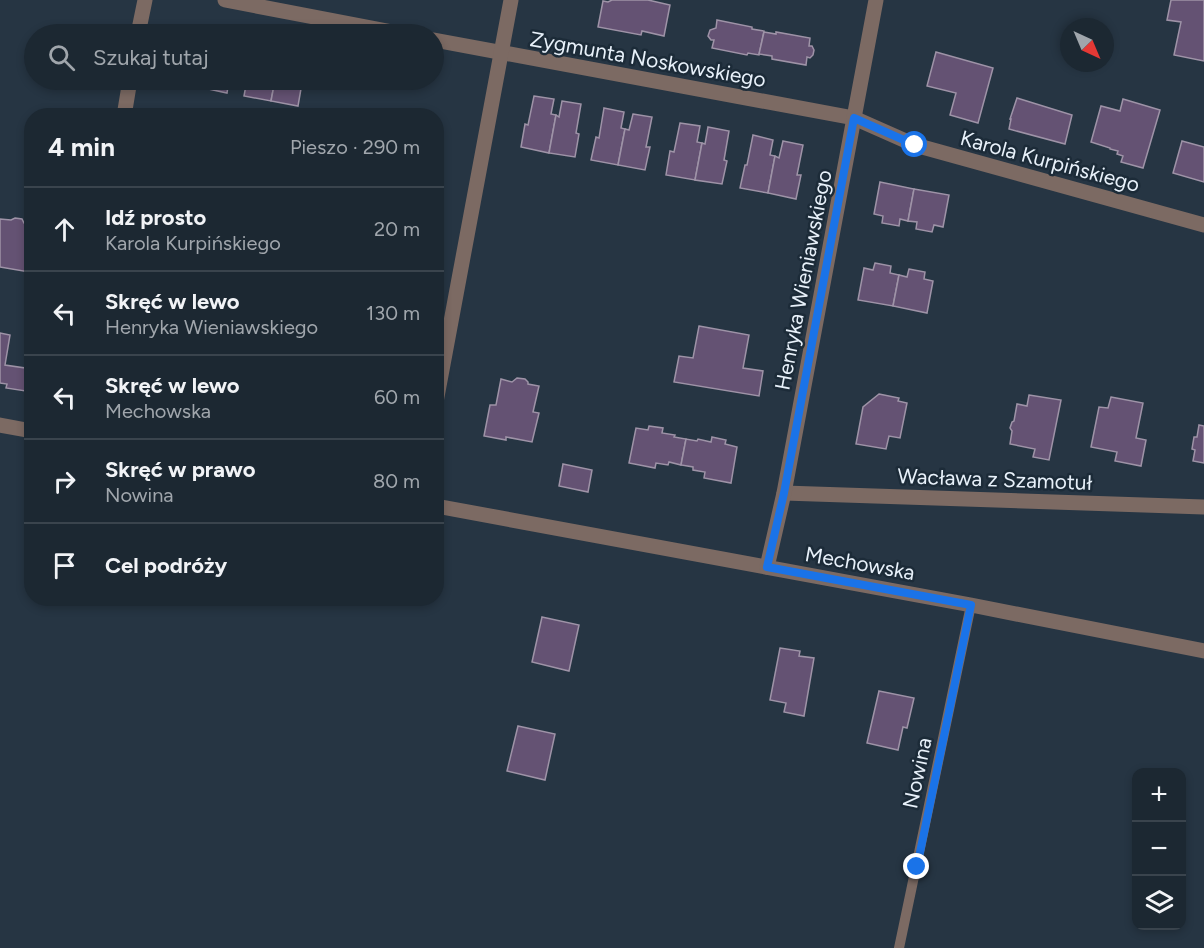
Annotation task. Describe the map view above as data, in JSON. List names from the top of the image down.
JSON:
{
  "streets": {
    "street": [
      "Zygmunta Noskowskiego",
      "Karola Kurpińskiego",
      "Henryka Wieniawskiego",
      "Wacława z Szamotuł",
      "Mechowska"
    ],
    "lane": ["Nowina"]
  },
  "crossings": [
    ["Zygmunta Noskowskiego", "Karola Kurpińskiego"],
    ["Zygmunta Noskowskiego", "Henryka Wieniawskiego"],
    ["Karola Kurpińskiego", "Henryka Wieniawskiego"],
    ["Henryka Wieniawskiego", "Wacława z Szamotuł"],
    ["Henryka Wieniawskiego", "Mechowska"],
    ["Mechowska", "Nowina"]
  ],
  "north": "bottom right",
  "page": {
    "search": "Szukaj tutaj",
    "heading": ["4 min", "Pieszo · 290 m"],
    "list": [
      ["Idź prosto", "Karola Kurpińskiego", "20 m"],
      ["Skręć w lewo", "Henryka Wieniawskiego", "130 m"],
      ["Skręć w lewo", "Mechowska", "60 m"],
      ["Skręć w prawo", "Nowina", "80 m"],
      "Cel podróży"
    ],
    "map_buttons": ["+", "−"]
  }
}
